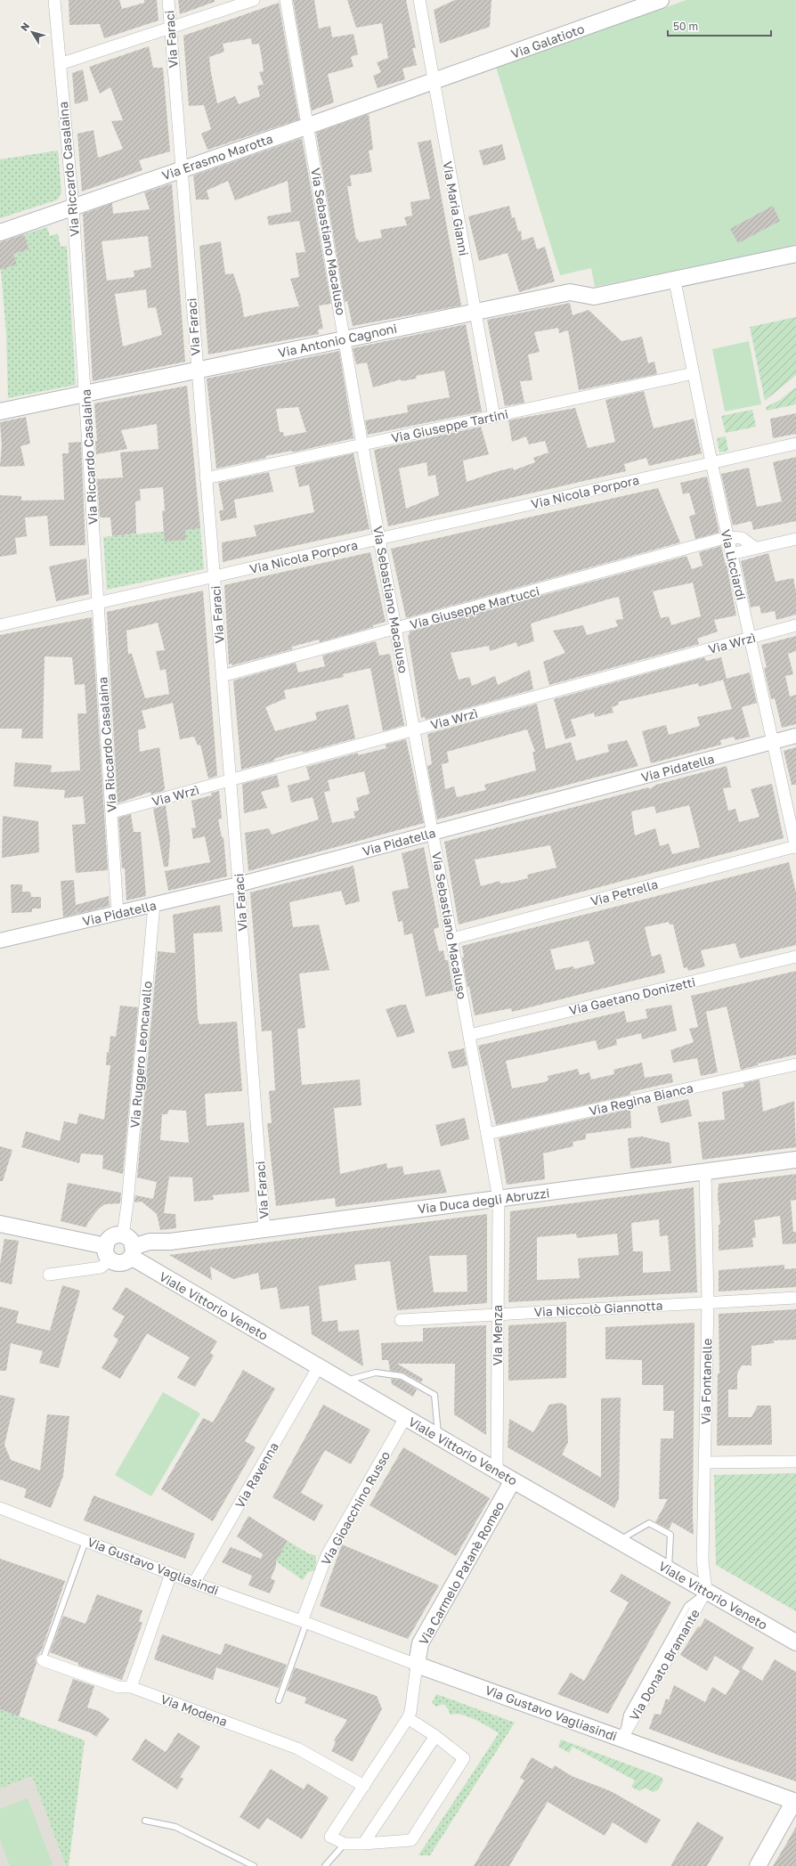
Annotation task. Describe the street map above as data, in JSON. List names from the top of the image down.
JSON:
{
  "streets": {
    "main road": [
      "Via Galatioto",
      "Via Erasmo Marotta",
      "Via Antonio Cagnoni",
      "Via Duca degli Abruzzi",
      "Viale Vittorio Veneto",
      "Via Gustavo Vagliasindi",
      "Via Carmelo Patanè Romeo"
    ],
    "street": [
      "Via Faraci",
      "Via Riccardo Casalaina",
      "Via Maria Gianni",
      "Via Sebastiano Macaluso",
      "Via Giuseppe Tartini",
      "Via Nicola Porpora",
      "Via Licciardi",
      "Via Giuseppe Martucci",
      "Via Wrzì",
      "Via Pidatella",
      "Via Petrella",
      "Via Gaetano Donizetti",
      "Via Ruggero Leoncavallo",
      "Via Regina Bianca",
      "Via Niccolò Giannotta",
      "Via Menza",
      "Via Fontanelle",
      "Via Ravenna",
      "Via Gioacchino Russo",
      "Via Donato Bramante",
      "Via Modena"
    ]
  },
  "crossings": [
    ["Via Faraci", "Via Erasmo Marotta"],
    ["Via Faraci", "Via Antonio Cagnoni"],
    ["Via Faraci", "Via Giuseppe Tartini"],
    ["Via Faraci", "Via Nicola Porpora"],
    ["Via Faraci", "Via Giuseppe Martucci"],
    ["Via Faraci", "Via Wrzì"],
    ["Via Faraci", "Via Pidatella"],
    ["Via Faraci", "Via Duca degli Abruzzi"],
    ["Via Galatioto", "Via Erasmo Marotta"],
    ["Via Galatioto", "Via Maria Gianni"],
    ["Via Erasmo Marotta", "Via Riccardo Casalaina"],
    ["Via Erasmo Marotta", "Via Maria Gianni"],
    ["Via Erasmo Marotta", "Via Sebastiano Macaluso"],
    ["Via Riccardo Casalaina", "Via Antonio Cagnoni"],
    ["Via Riccardo Casalaina", "Via Nicola Porpora"],
    ["Via Riccardo Casalaina", "Via Wrzì"],
    ["Via Riccardo Casalaina", "Via Pidatella"],
    ["Via Maria Gianni", "Via Antonio Cagnoni"],
    ["Via Maria Gianni", "Via Giuseppe Tartini"],
    ["Via Sebastiano Macaluso", "Via Antonio Cagnoni"],
    ["Via Sebastiano Macaluso", "Via Giuseppe Tartini"],
    ["Via Sebastiano Macaluso", "Via Nicola Porpora"],
    ["Via Sebastiano Macaluso", "Via Giuseppe Martucci"],
    ["Via Sebastiano Macaluso", "Via Wrzì"],
    ["Via Sebastiano Macaluso", "Via Pidatella"],
    ["Via Sebastiano Macaluso", "Via Petrella"],
    ["Via Sebastiano Macaluso", "Via Gaetano Donizetti"],
    ["Via Sebastiano Macaluso", "Via Regina Bianca"],
    ["Via Sebastiano Macaluso", "Via Duca degli Abruzzi"],
    ["Via Sebastiano Macaluso", "Via Menza"],
    ["Via Antonio Cagnoni", "Via Licciardi"],
    ["Via Giuseppe Tartini", "Via Licciardi"],
    ["Via Nicola Porpora", "Via Licciardi"],
    ["Via Licciardi", "Via Giuseppe Martucci"],
    ["Via Licciardi", "Via Wrzì"],
    ["Via Licciardi", "Via Pidatella"],
    ["Via Licciardi", "Via Petrella"],
    ["Via Pidatella", "Via Ruggero Leoncavallo"],
    ["Via Ruggero Leoncavallo", "Via Duca degli Abruzzi"],
    ["Via Ruggero Leoncavallo", "Viale Vittorio Veneto"],
    ["Via Duca degli Abruzzi", "Viale Vittorio Veneto"],
    ["Via Duca degli Abruzzi", "Via Menza"],
    ["Via Duca degli Abruzzi", "Via Fontanelle"],
    ["Viale Vittorio Veneto", "Via Menza"],
    ["Viale Vittorio Veneto", "Via Fontanelle"],
    ["Viale Vittorio Veneto", "Via Ravenna"],
    ["Viale Vittorio Veneto", "Via Gioacchino Russo"],
    ["Viale Vittorio Veneto", "Via Carmelo Patanè Romeo"],
    ["Viale Vittorio Veneto", "Via Donato Bramante"],
    ["Via Niccolò Giannotta", "Via Menza"],
    ["Via Niccolò Giannotta", "Via Fontanelle"],
    ["Via Fontanelle", "Via Donato Bramante"],
    ["Via Ravenna", "Via Gustavo Vagliasindi"],
    ["Via Gioacchino Russo", "Via Gustavo Vagliasindi"],
    ["Via Gustavo Vagliasindi", "Via Carmelo Patanè Romeo"],
    ["Via Gustavo Vagliasindi", "Via Donato Bramante"],
    ["Via Carmelo Patanè Romeo", "Via Modena"]
  ],
  "scale_bar": "50 m",
  "north": "top left"
}
